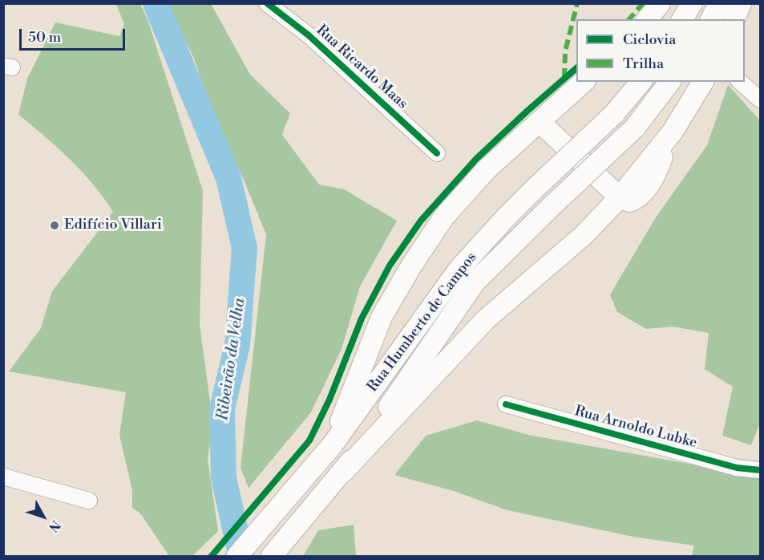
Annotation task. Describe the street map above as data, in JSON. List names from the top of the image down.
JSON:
{
  "streets": {
    "main road": ["Rua Humberto de Campos"],
    "street": ["Rua Ricardo Maas", "Rua Arnoldo Lubke"]
  },
  "water": ["Ribeirão da Velha"],
  "places": ["Edifício Villari"],
  "legend": ["Ciclovia", "Trilha"],
  "scale_bar": "50 m",
  "north": "bottom right"
}
